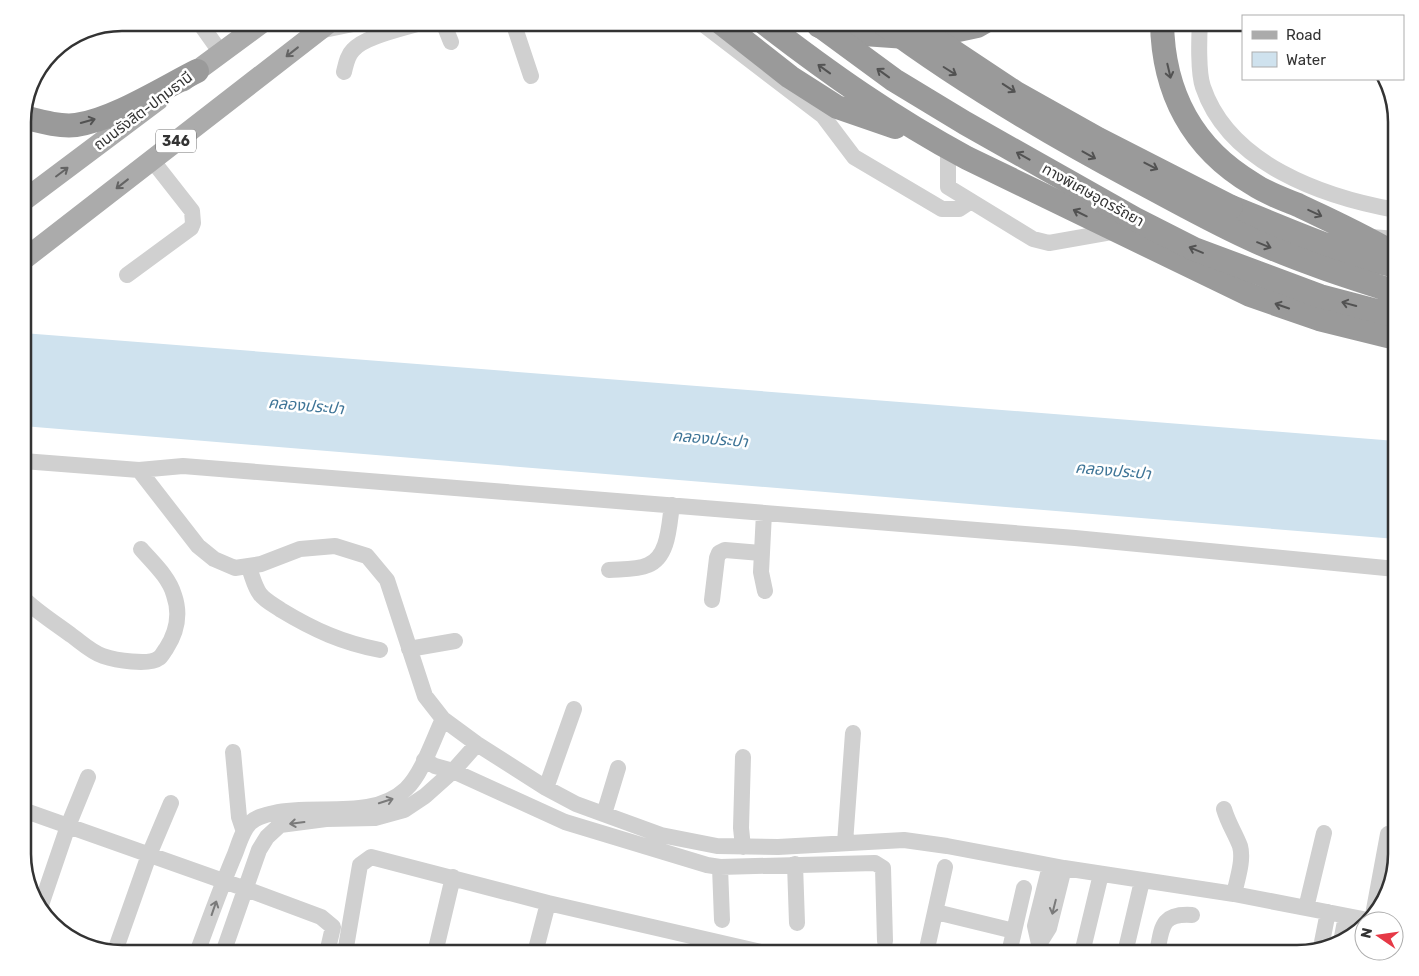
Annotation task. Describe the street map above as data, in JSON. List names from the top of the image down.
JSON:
{
  "streets": {
    "highway": ["ทางพิเศษอุดรรัถยา"],
    "main road": ["ถนนรังสิต-ปทุมธานี", "346"]
  },
  "water": ["คลองประปา"],
  "legend": ["Road", "Water"],
  "north": "left"
}
